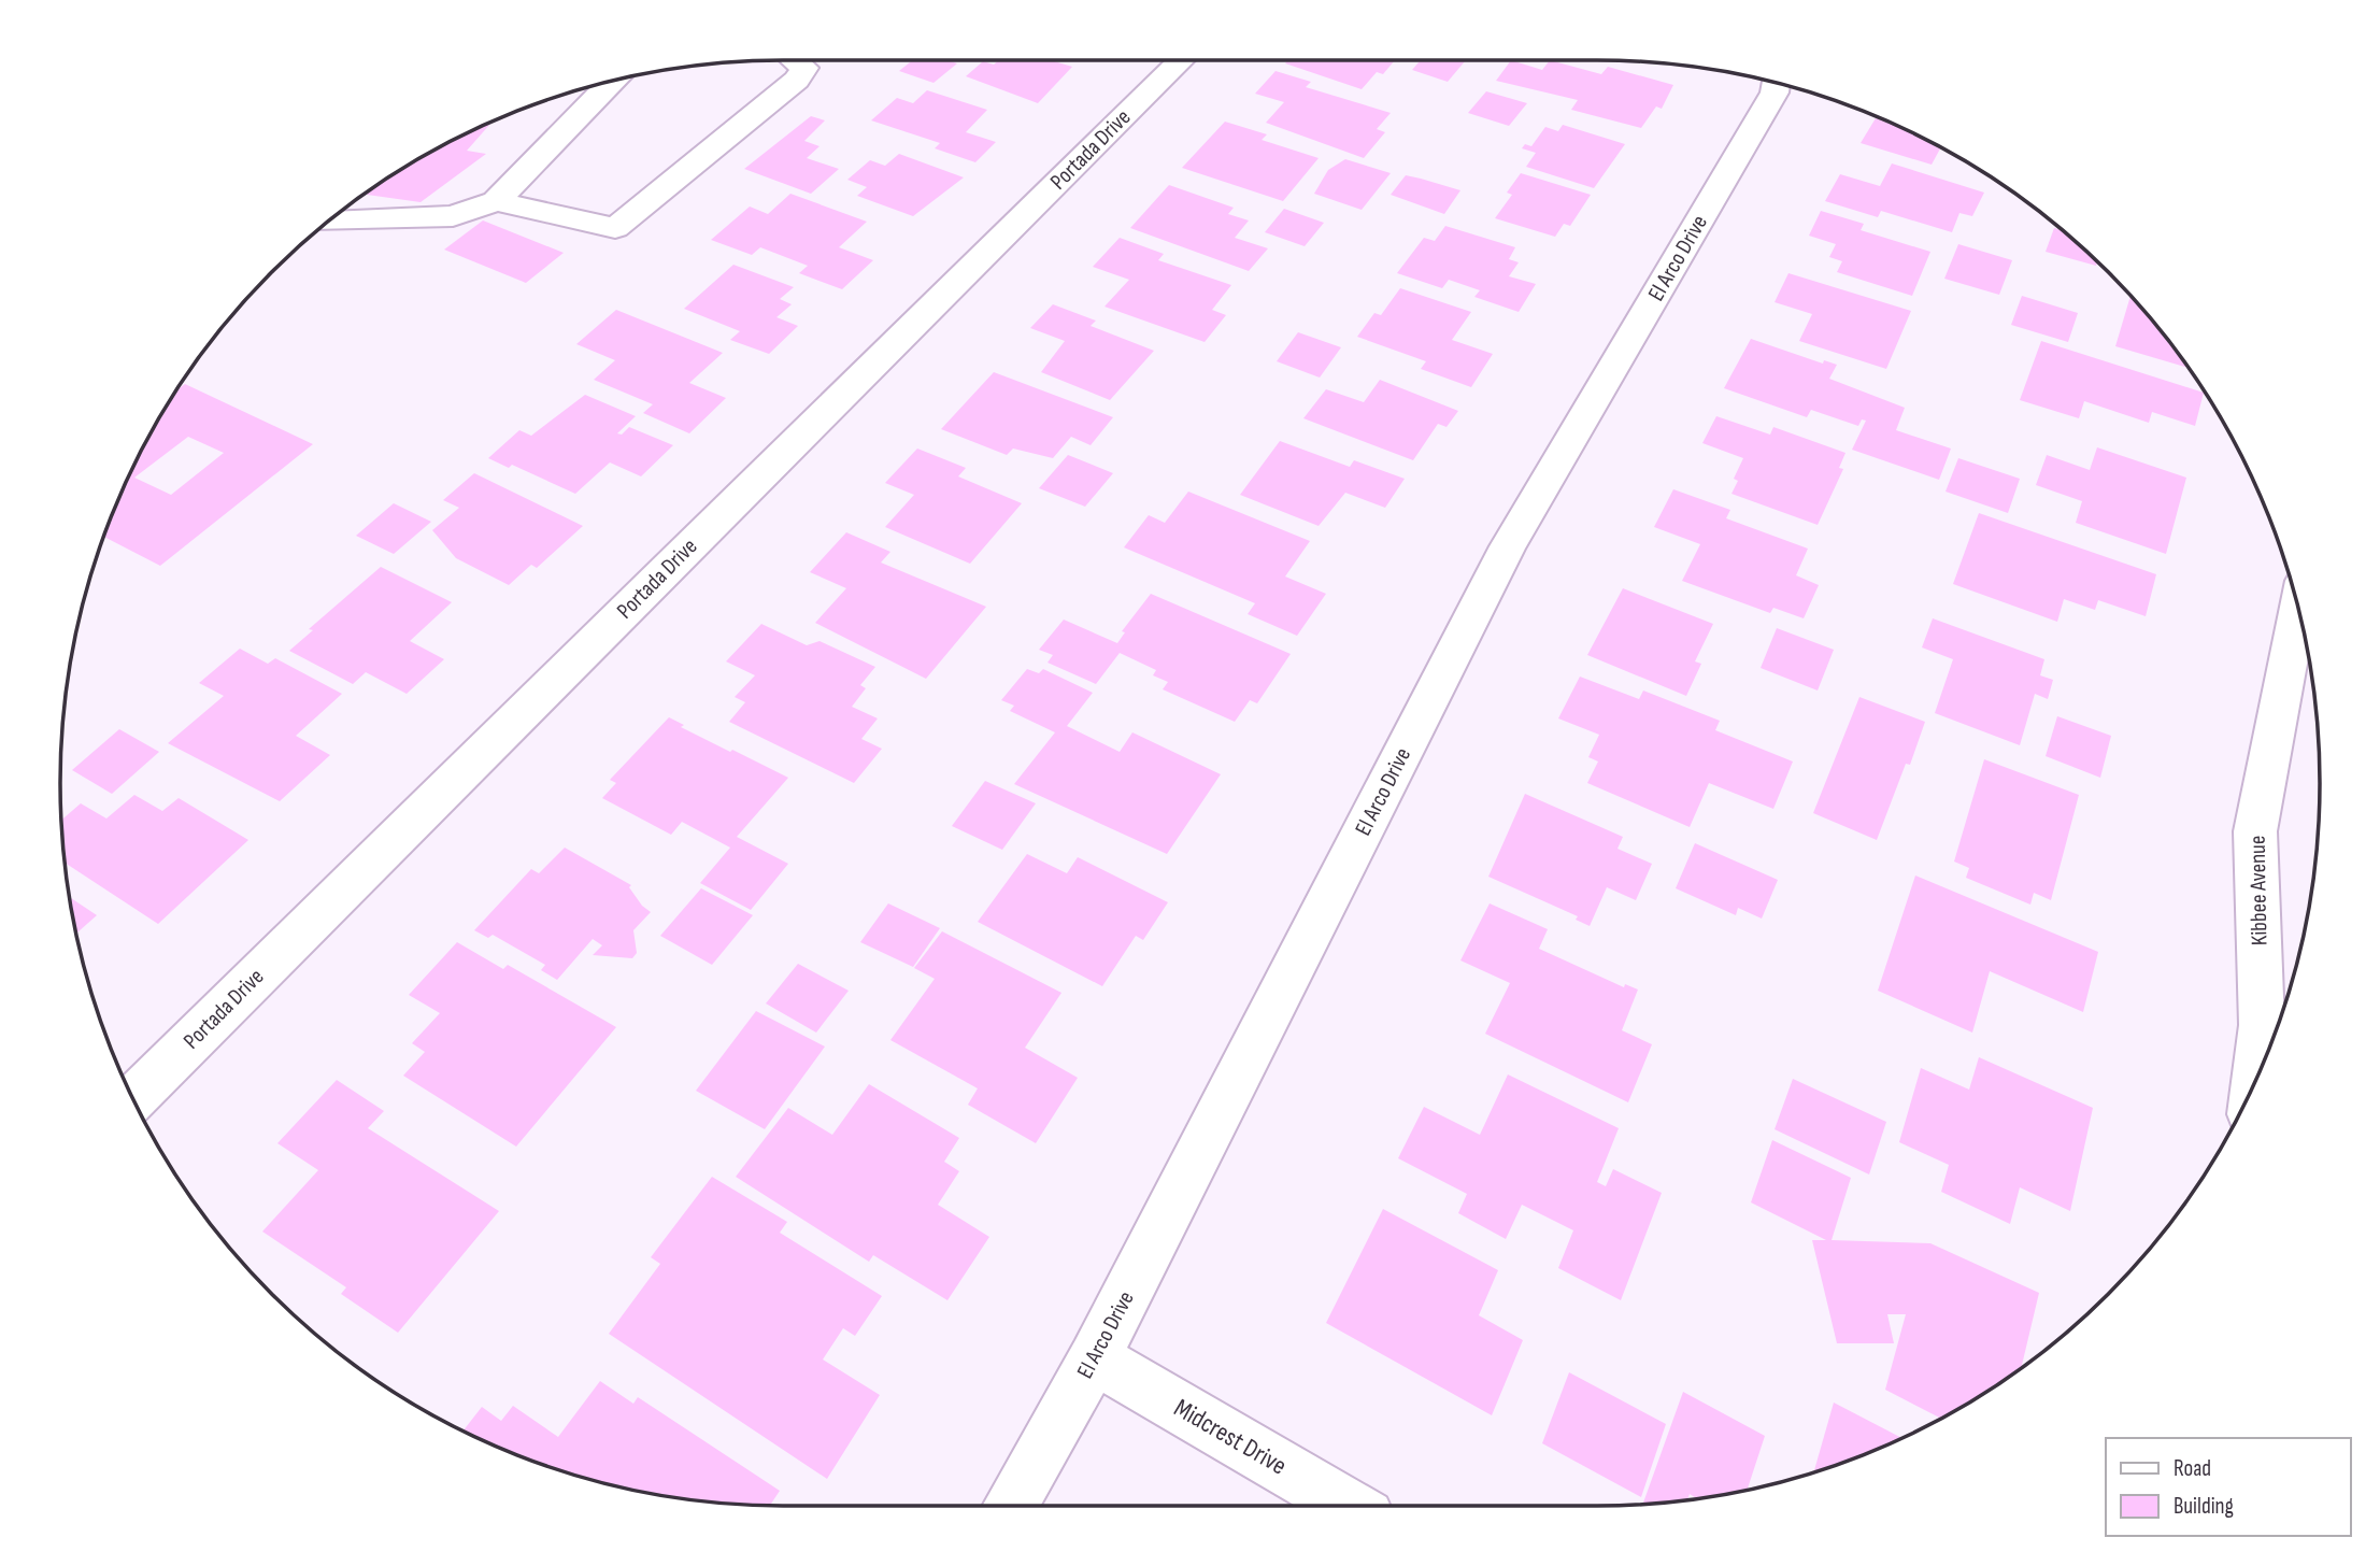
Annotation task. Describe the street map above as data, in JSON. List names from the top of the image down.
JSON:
{
  "streets": {
    "street": [
      "Portada Drive",
      "El Arco Drive",
      "Kibbee Avenue",
      "Midcrest Drive"
    ]
  },
  "crossings": [
    ["El Arco Drive", "Midcrest Drive"]
  ],
  "legend": ["Road", "Building"]
}
